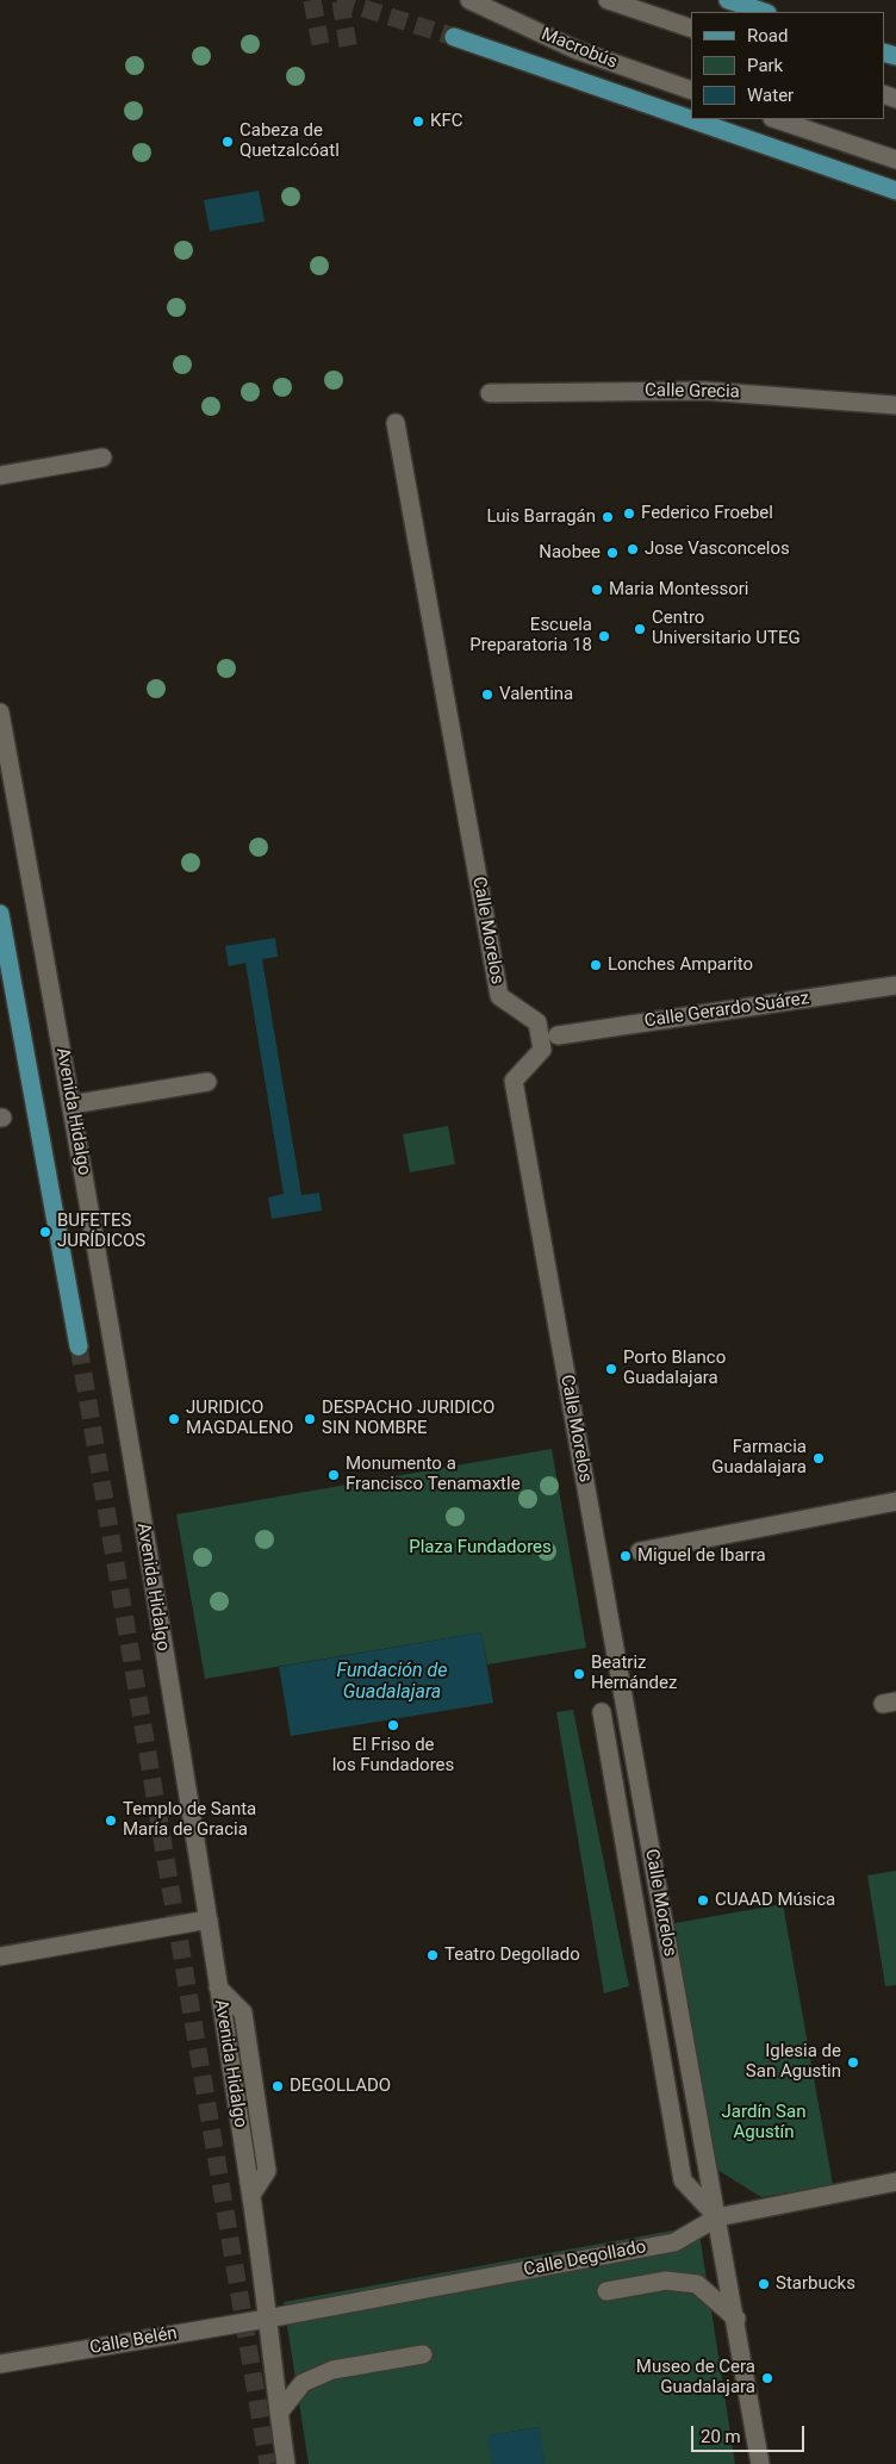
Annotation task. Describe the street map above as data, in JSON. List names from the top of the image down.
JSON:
{
  "streets": {
    "main road": ["Avenida Hidalgo"],
    "street": [
      "Macrobús",
      "Calle Grecia",
      "Calle Morelos",
      "Calle Gerardo Suárez",
      "Calle Degollado",
      "Calle Belén"
    ]
  },
  "crossings": [
    ["Calle Morelos", "Calle Degollado"],
    ["Avenida Hidalgo", "Calle Degollado"],
    ["Avenida Hidalgo", "Calle Belén"],
    ["Calle Degollado", "Calle Belén"]
  ],
  "water": ["Fundación de Guadalajara"],
  "parks": ["Plaza Fundadores", "Jardín San Agustín"],
  "places": [
    "KFC",
    "Cabeza de Quetzalcóatl",
    "Federico Froebel",
    "Luis Barragán",
    "Jose Vasconcelos",
    "Naobee",
    "Maria Montessori",
    "Centro Universitario UTEG",
    "Escuela Preparatoria 18",
    "Valentina",
    "Lonches Amparito",
    "BUFETES JURÍDICOS",
    "Porto Blanco Guadalajara",
    "JURIDICO MAGDALENO",
    "DESPACHO JURIDICO SIN NOMBRE",
    "Farmacia Guadalajara",
    "Monumento a Francisco Tenamaxtle",
    "Miguel de Ibarra",
    "Beatriz Hernández",
    "El Friso de los Fundadores",
    "Templo de Santa María de Gracia",
    "CUAAD Música",
    "Teatro Degollado",
    "Iglesia de San Agustin",
    "DEGOLLADO",
    "Starbucks",
    "Museo de Cera Guadalajara"
  ],
  "legend": ["Road", "Park", "Water"],
  "scale_bar": "20 m"
}
